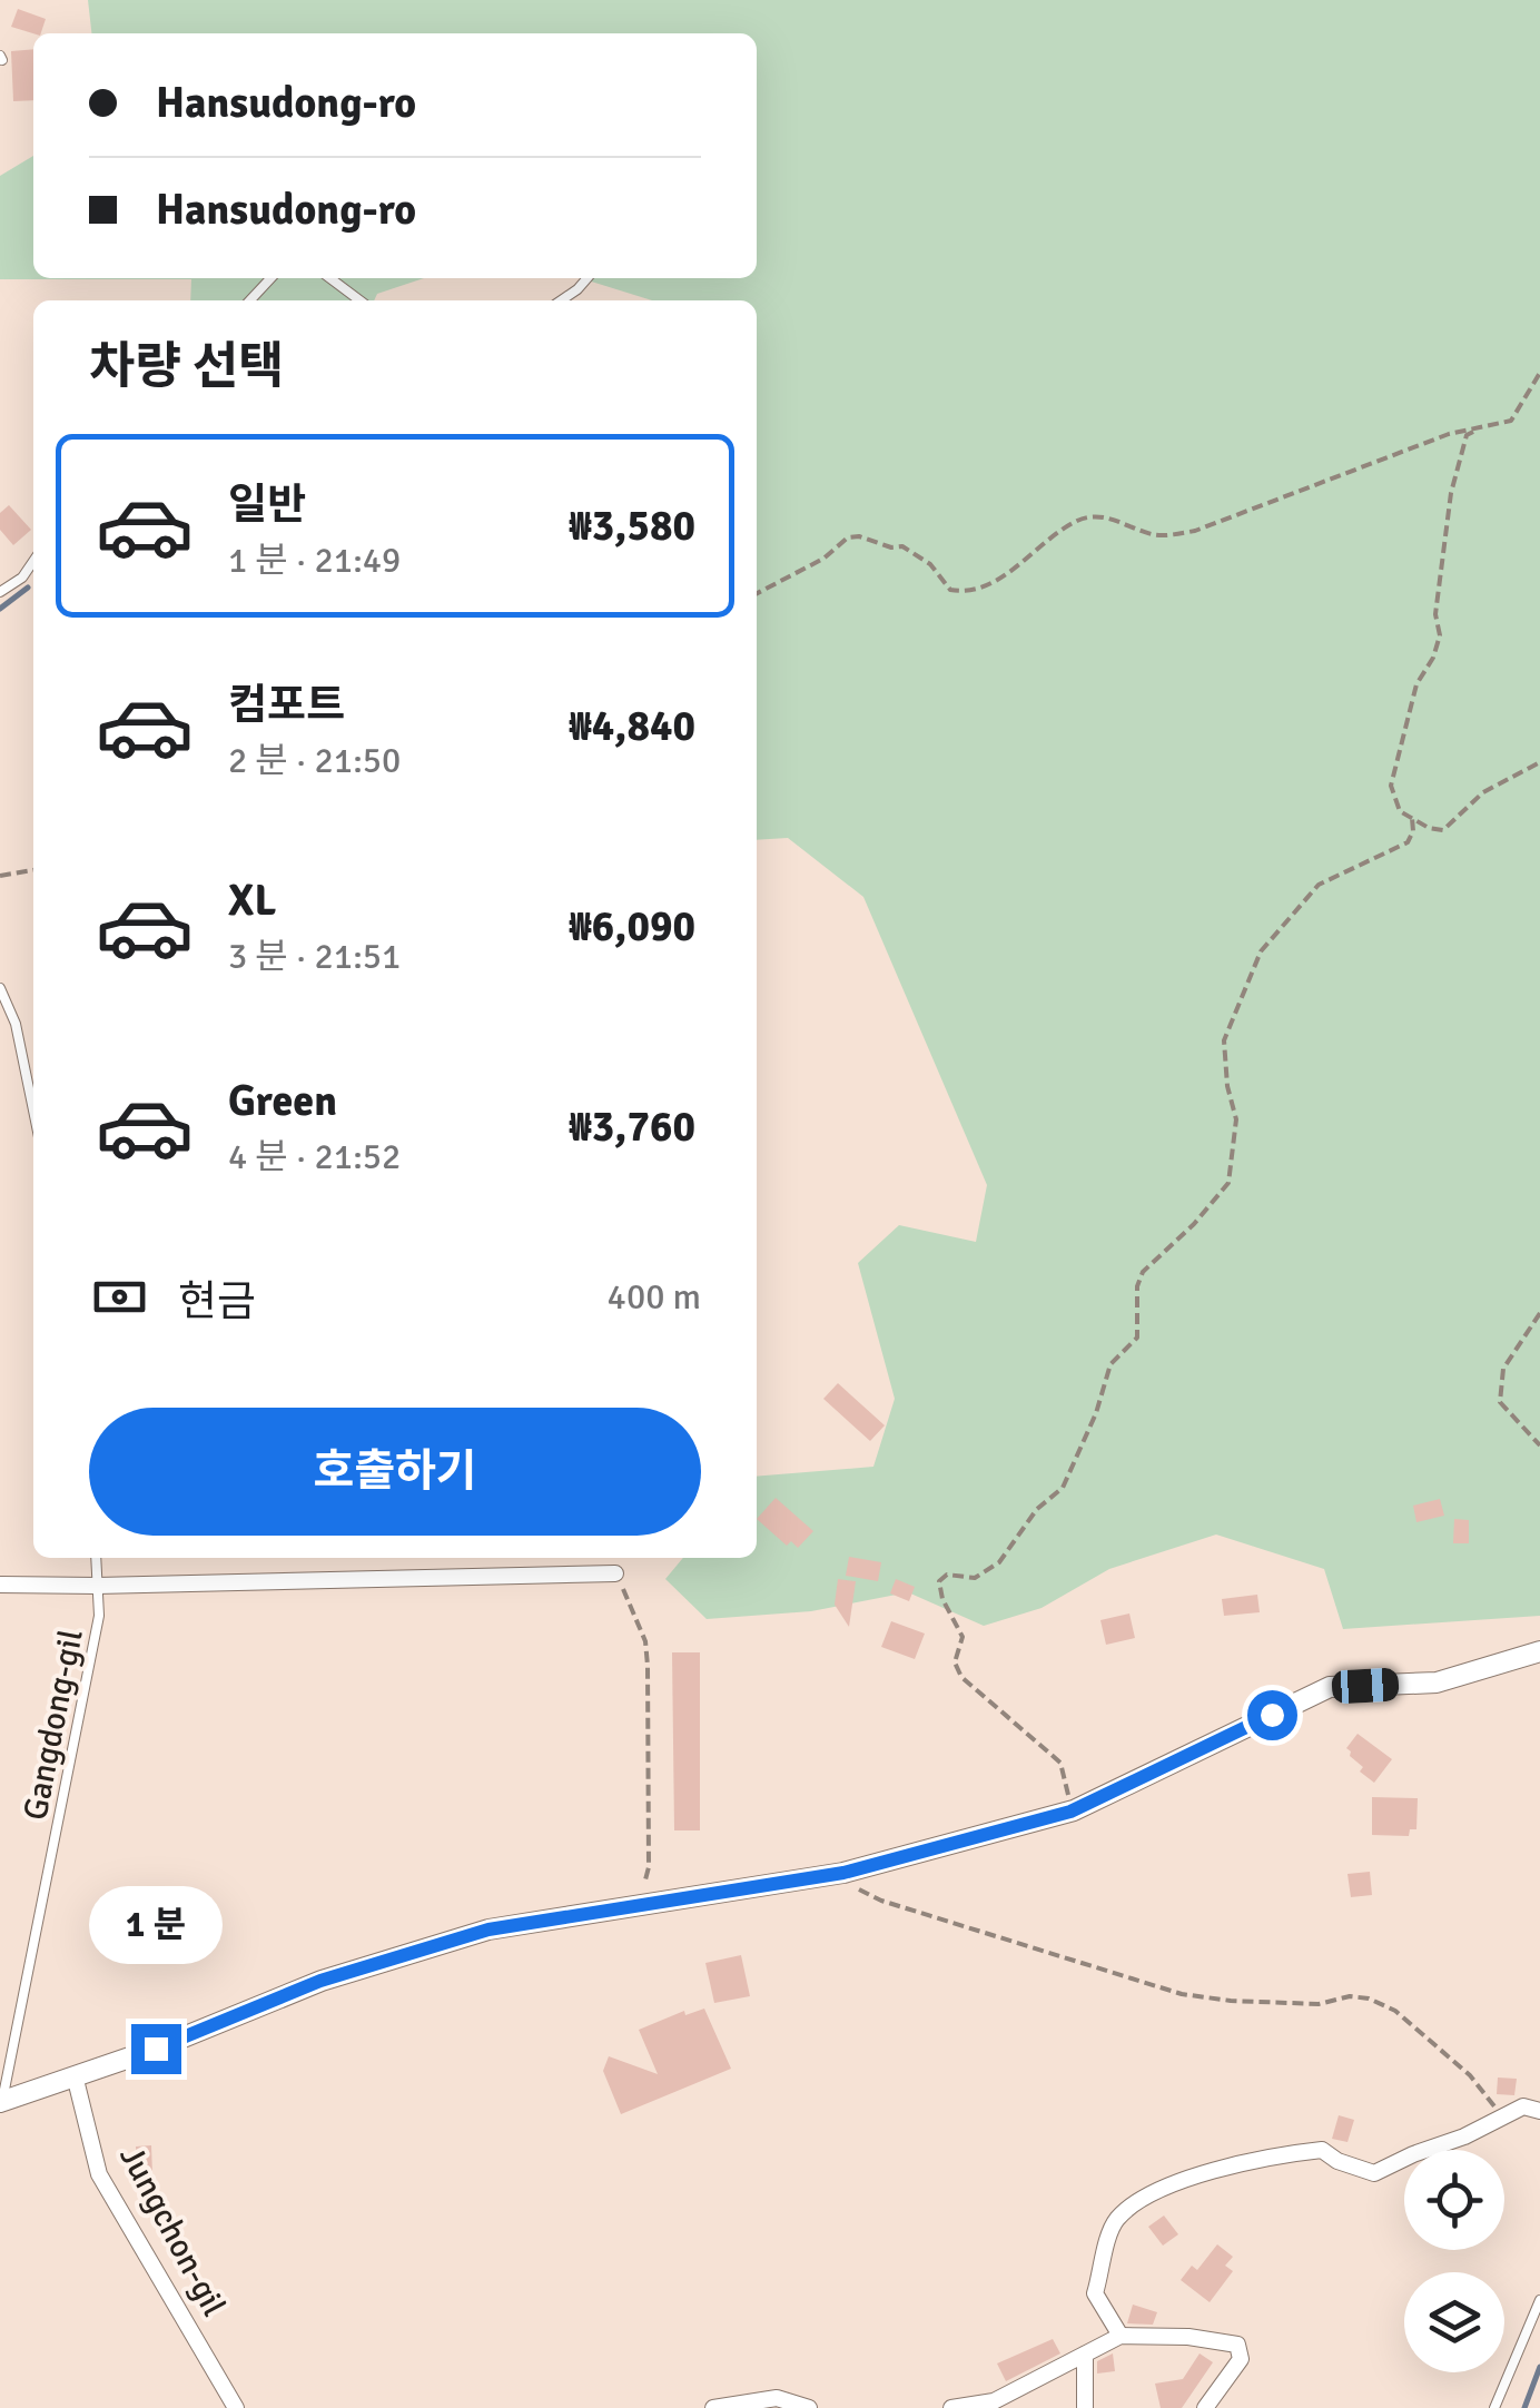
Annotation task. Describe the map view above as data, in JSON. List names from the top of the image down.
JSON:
{
  "streets": {
    "street": ["Jungchon-gil"],
    "lane": ["Gangdong-gil"]
  },
  "page": {
    "banner": ["Hansudong-ro", "Hansudong-ro"],
    "heading": "차량 선택",
    "list": [
      {
        "name": "일반",
        "note": "1 분 · 21:49",
        "value": "₩3,580"
      },
      {
        "name": "컴포트",
        "note": "2 분 · 21:50",
        "value": "₩4,840"
      },
      {
        "name": "XL",
        "note": "3 분 · 21:51",
        "value": "₩6,090"
      },
      {
        "name": "Green",
        "note": "4 분 · 21:52",
        "value": "₩3,760"
      }
    ],
    "pay": ["현금", "400 m"],
    "buttons": "호출하기",
    "bubble": "1 분"
  }
}
